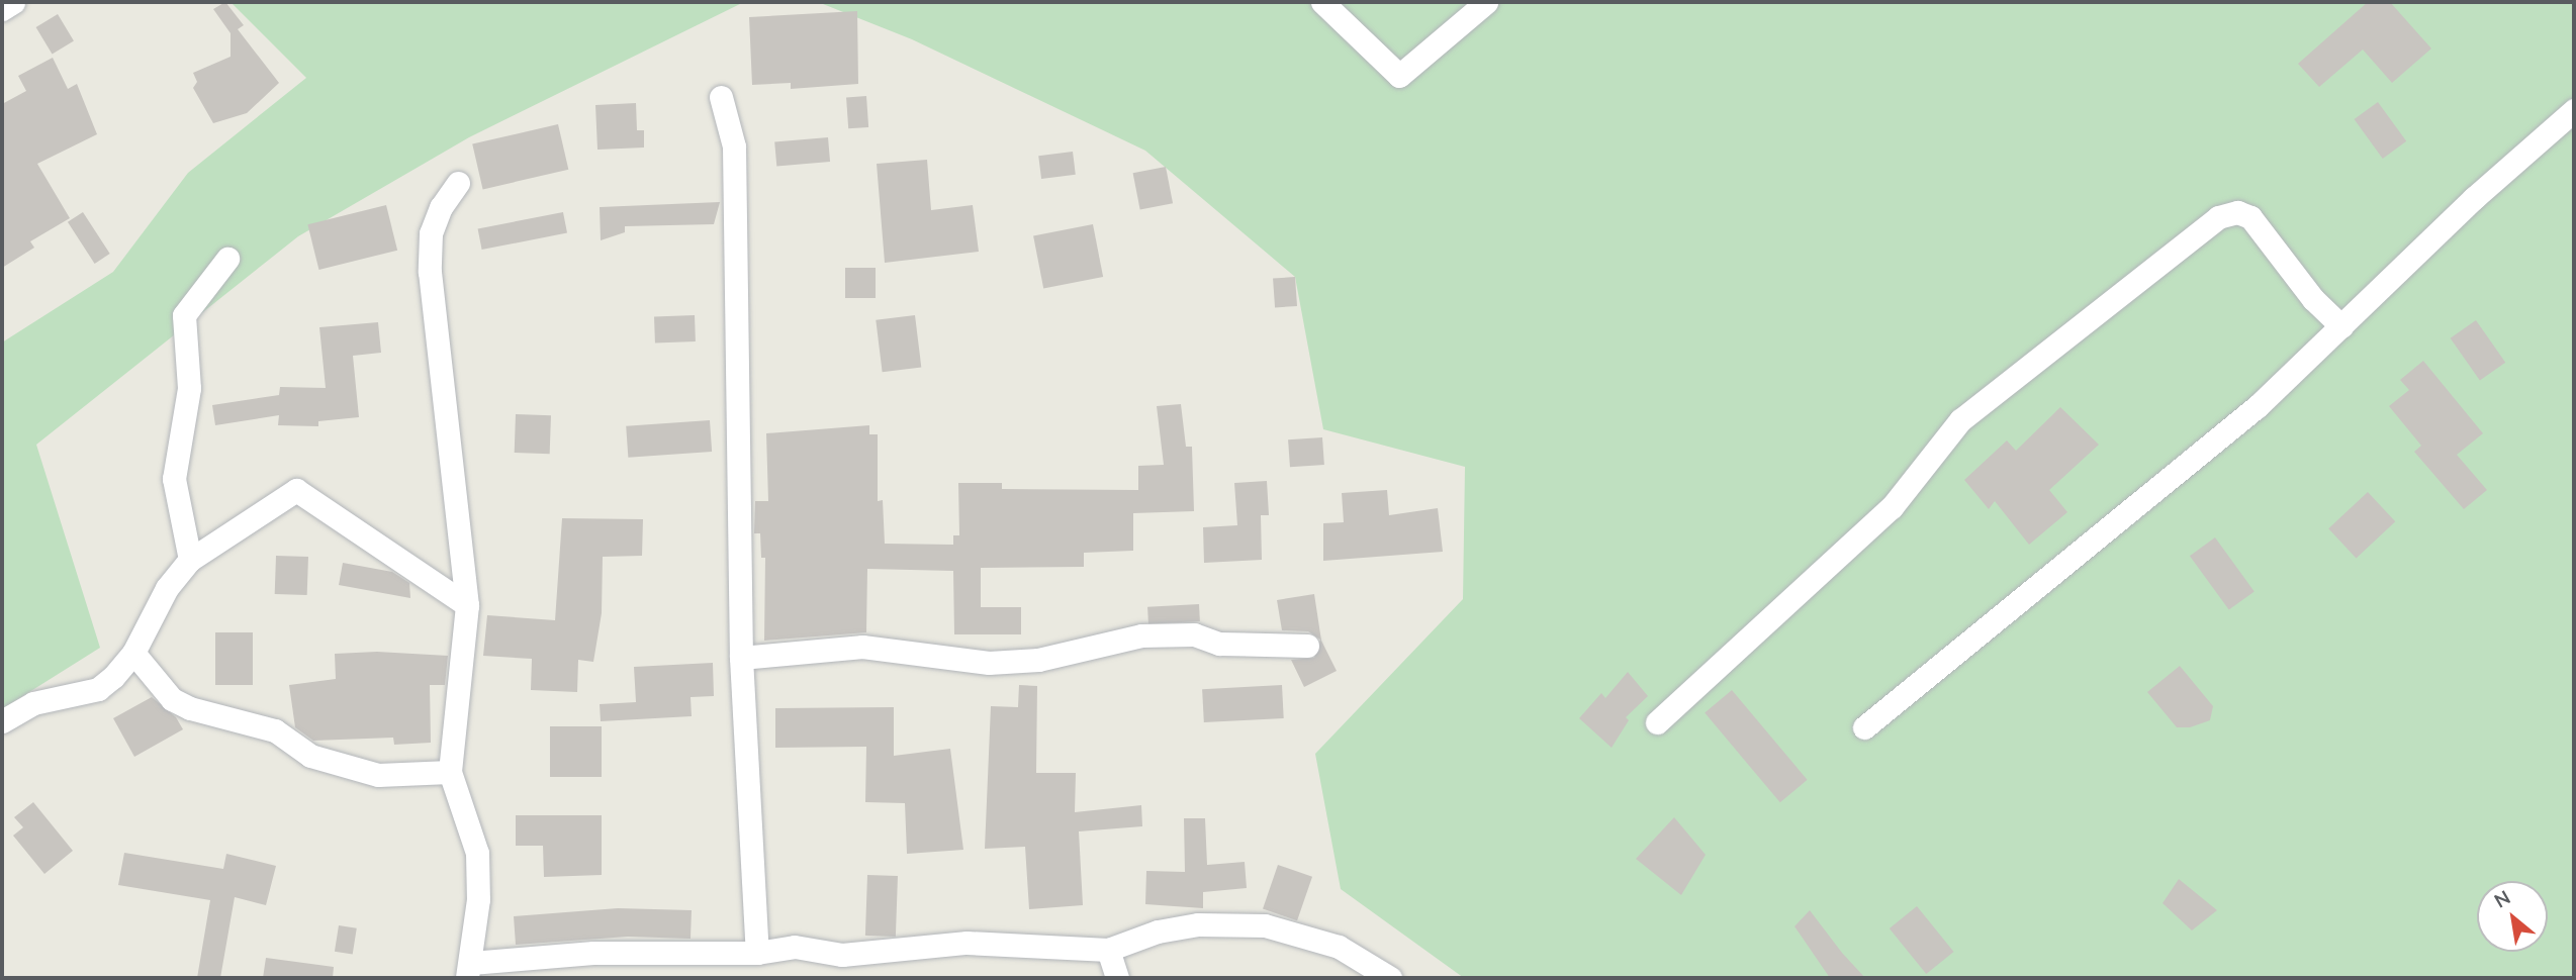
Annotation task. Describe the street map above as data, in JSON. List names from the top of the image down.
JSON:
{
  "north": "top left"
}
